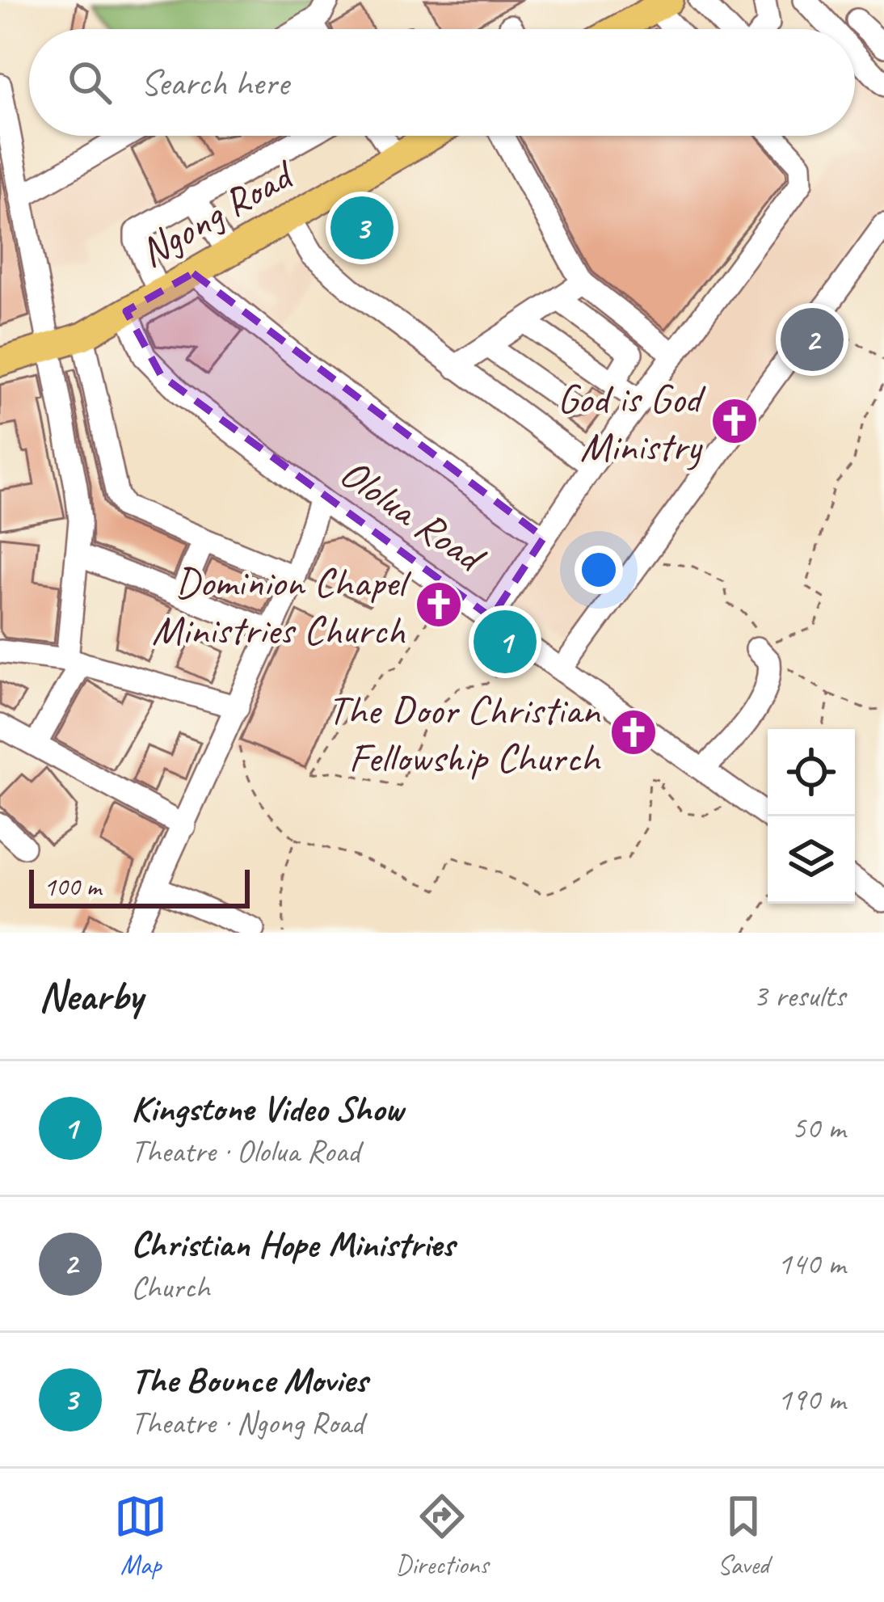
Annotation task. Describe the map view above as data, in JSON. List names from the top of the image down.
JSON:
{
  "streets": {
    "main road": ["Ngong Road"],
    "street": ["Ololua Road"]
  },
  "crossings": [
    ["Ngong Road", "Ololua Road"]
  ],
  "places": {
    "church": ["God is God Ministry", "Dominion Chapel Ministries Church", "The Door Christian Fellowship Church"]
  },
  "scale_bar": "100 m",
  "page": {
    "search": "Search here",
    "pins": ["3", "2", "1"],
    "scale": "100 m",
    "heading": ["Nearby", "3 results"],
    "list": [
      {
        "mark": "1",
        "name": "Kingstone Video Show",
        "note": "Theatre · Ololua Road",
        "value": "50 m"
      },
      {
        "mark": "2",
        "name": "Christian Hope Ministries",
        "note": "Church",
        "value": "140 m"
      },
      {
        "mark": "3",
        "name": "The Bounce Movies",
        "note": "Theatre · Ngong Road",
        "value": "190 m"
      }
    ],
    "nav": ["Map", "Directions", "Saved"]
  }
}
